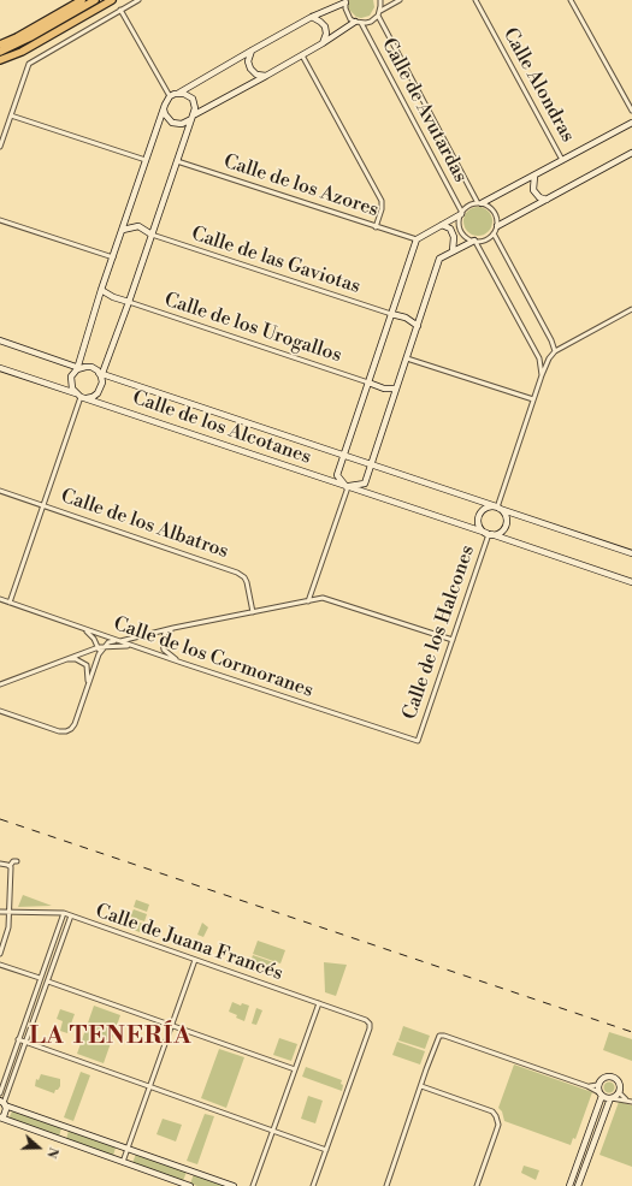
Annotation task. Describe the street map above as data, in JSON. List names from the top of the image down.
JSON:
{
  "streets": {
    "street": [
      "Calle Alondras",
      "Calle de Avutardas",
      "Calle de los Azores",
      "Calle de las Gaviotas",
      "Calle de los Urogallos",
      "Calle de los Alcotanes",
      "Calle de los Albatros",
      "Calle de los Halcones",
      "Calle de los Cormoranes",
      "Calle de Juana Francés"
    ]
  },
  "crossings": [
    ["Calle de los Alcotanes", "Calle de los Halcones"],
    ["Calle de los Halcones", "Calle de los Cormoranes"]
  ],
  "districts": ["LA TENERÍA"],
  "north": "right"
}
